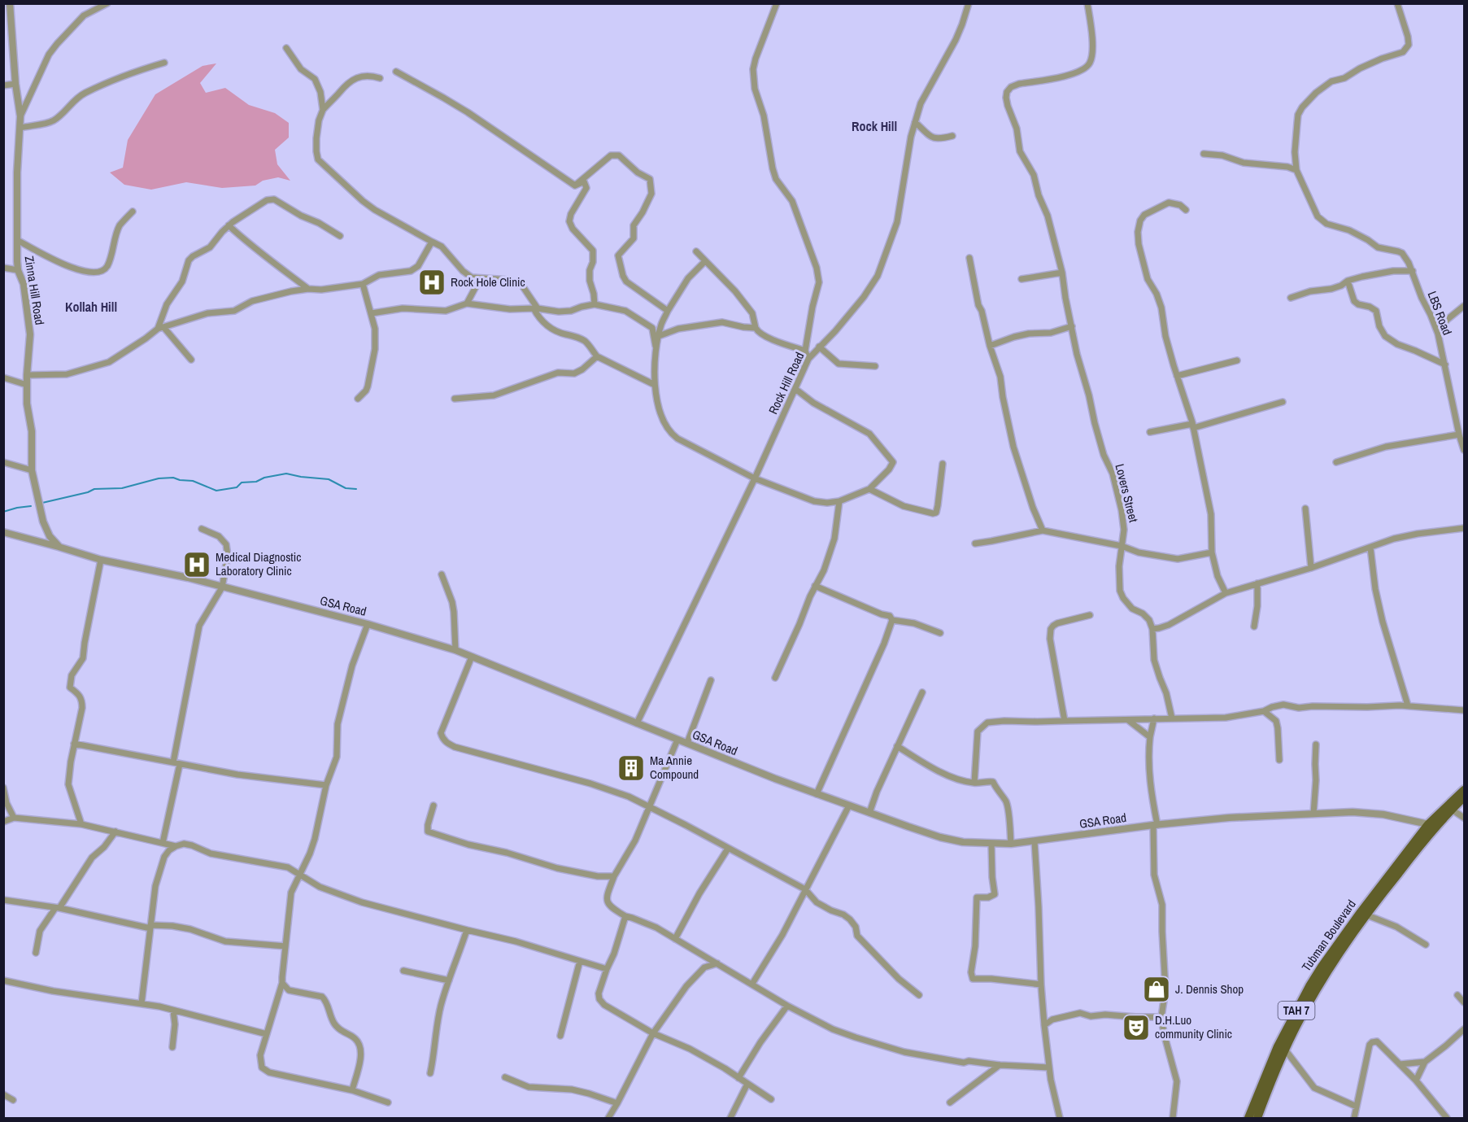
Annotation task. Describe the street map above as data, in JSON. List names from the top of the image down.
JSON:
{
  "streets": {
    "highway": ["Tubman Boulevard", "TAH 7"],
    "street": [
      "Zinna Hill Road",
      "LBS Road",
      "Rock Hill Road",
      "Lovers Street",
      "GSA Road"
    ]
  },
  "crossings": [
    ["Zinna Hill Road", "GSA Road"],
    ["Rock Hill Road", "GSA Road"],
    ["GSA Road", "Tubman Boulevard"]
  ],
  "districts": ["Rock Hill", "Kollah Hill"],
  "places": {
    "hospital": ["Rock Hole Clinic", "Medical Diagnostic Laboratory Clinic"],
    "building": ["Ma Annie Compound"],
    "shop": ["J. Dennis Shop"],
    "theatre": ["D.H.Luo community Clinic"]
  }
}
